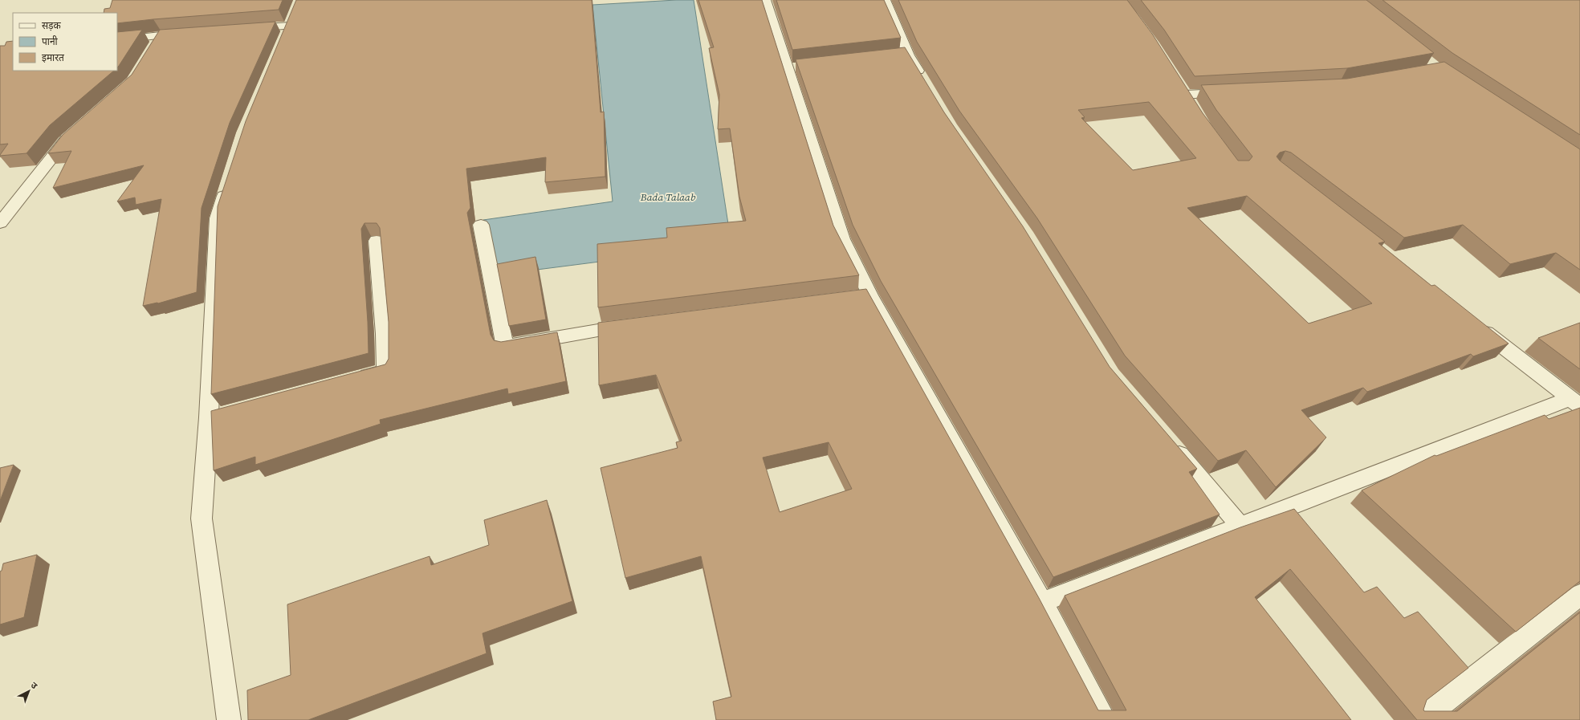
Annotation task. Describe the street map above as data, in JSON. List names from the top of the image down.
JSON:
{
  "water": ["Bada Talaab"],
  "legend": ["सड़क", "पानी", "इमारत"],
  "north": "top right"
}
